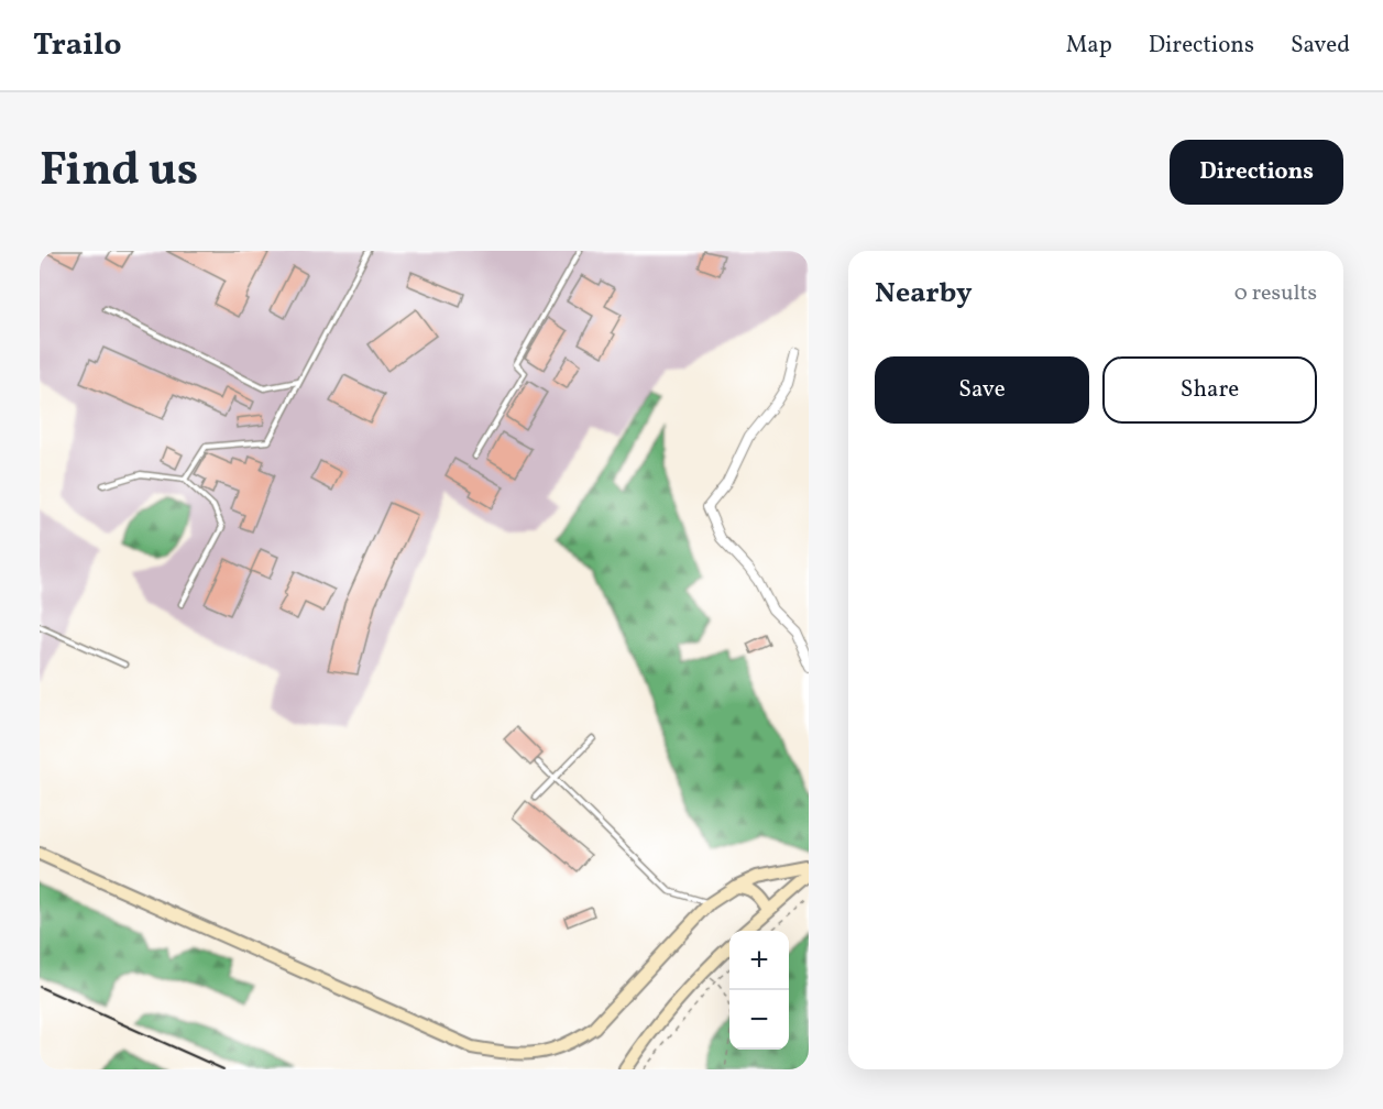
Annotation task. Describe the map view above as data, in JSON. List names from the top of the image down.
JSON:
{
  "page": {
    "header": "Trailo",
    "nav": ["Map", "Directions", "Saved"],
    "title": "Find us",
    "buttons": [
      "Directions",
      ["Save", "Share"]
    ],
    "heading": ["Nearby", "0 results"],
    "map_buttons": ["+", "−"]
  }
}
